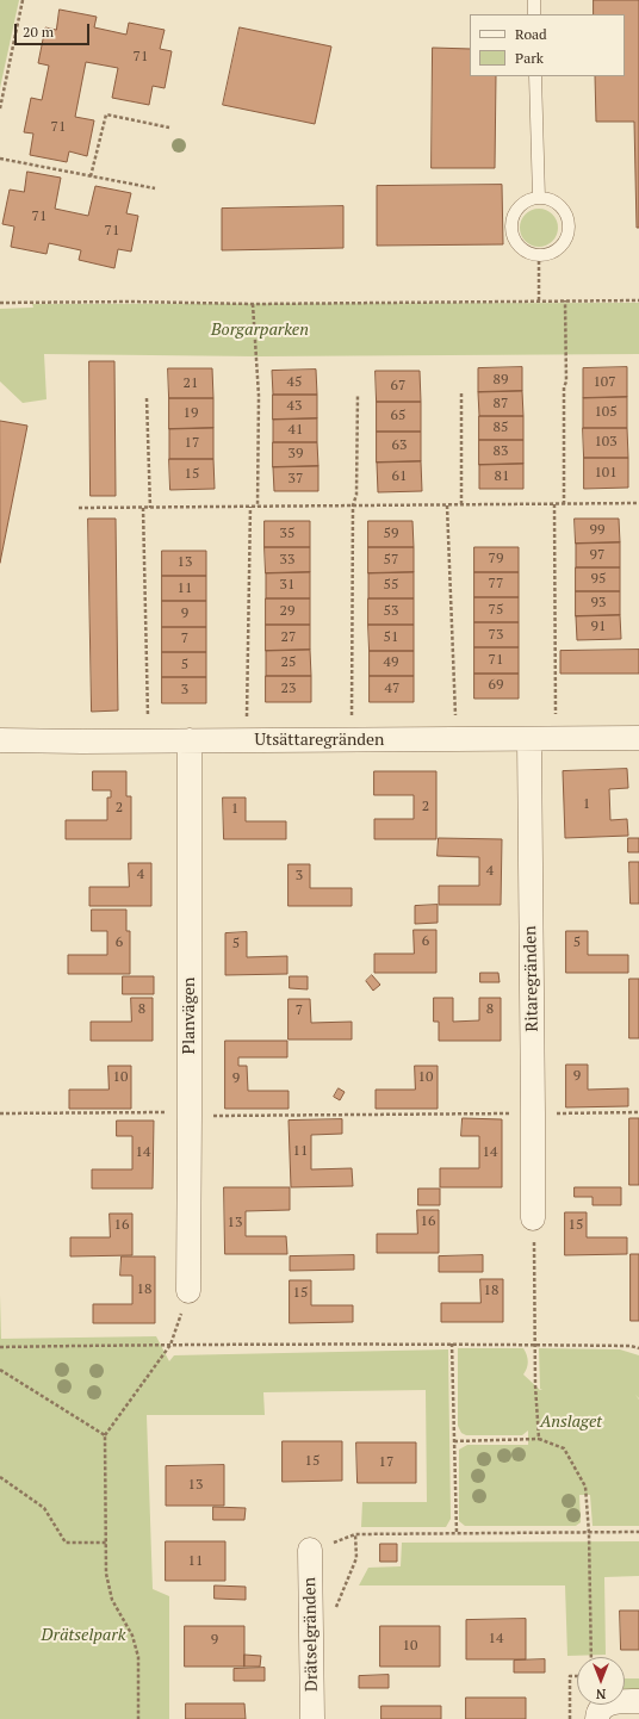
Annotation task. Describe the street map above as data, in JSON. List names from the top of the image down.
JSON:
{
  "streets": {
    "street": [
      "Utsättaregränden",
      "Ritaregränden",
      "Planvägen",
      "Drätselgränden"
    ]
  },
  "crossings": [
    ["Utsättaregränden", "Ritaregränden"],
    ["Utsättaregränden", "Planvägen"]
  ],
  "parks": ["Borgarparken", "Anslaget", "Drätselpark"],
  "house_numbers": [
    "71",
    "71",
    "71",
    "71",
    "89",
    "45",
    "107",
    "21",
    "67",
    "87",
    "43",
    "105",
    "19",
    "65",
    "85",
    "41",
    "103",
    "17",
    "63",
    "83",
    "39",
    "101",
    "15",
    "61",
    "81",
    "37",
    "99",
    "35",
    "59",
    "97",
    "79",
    "33",
    "57",
    "13",
    "95",
    "77",
    "31",
    "55",
    "11",
    "93",
    "75",
    "29",
    "53",
    "9",
    "91",
    "73",
    "27",
    "51",
    "7",
    "71",
    "25",
    "49",
    "5",
    "69",
    "23",
    "47",
    "3",
    "1",
    "2",
    "2",
    "1",
    "4",
    "4",
    "3",
    "6",
    "6",
    "5",
    "5",
    "8",
    "8",
    "7",
    "9",
    "10",
    "10",
    "9",
    "11",
    "14",
    "14",
    "16",
    "13",
    "16",
    "15",
    "18",
    "18",
    "15",
    "15",
    "17",
    "13",
    "11",
    "14",
    "9",
    "10"
  ],
  "legend": ["Road", "Park"],
  "scale_bar": "20 m",
  "north": "bottom"
}
